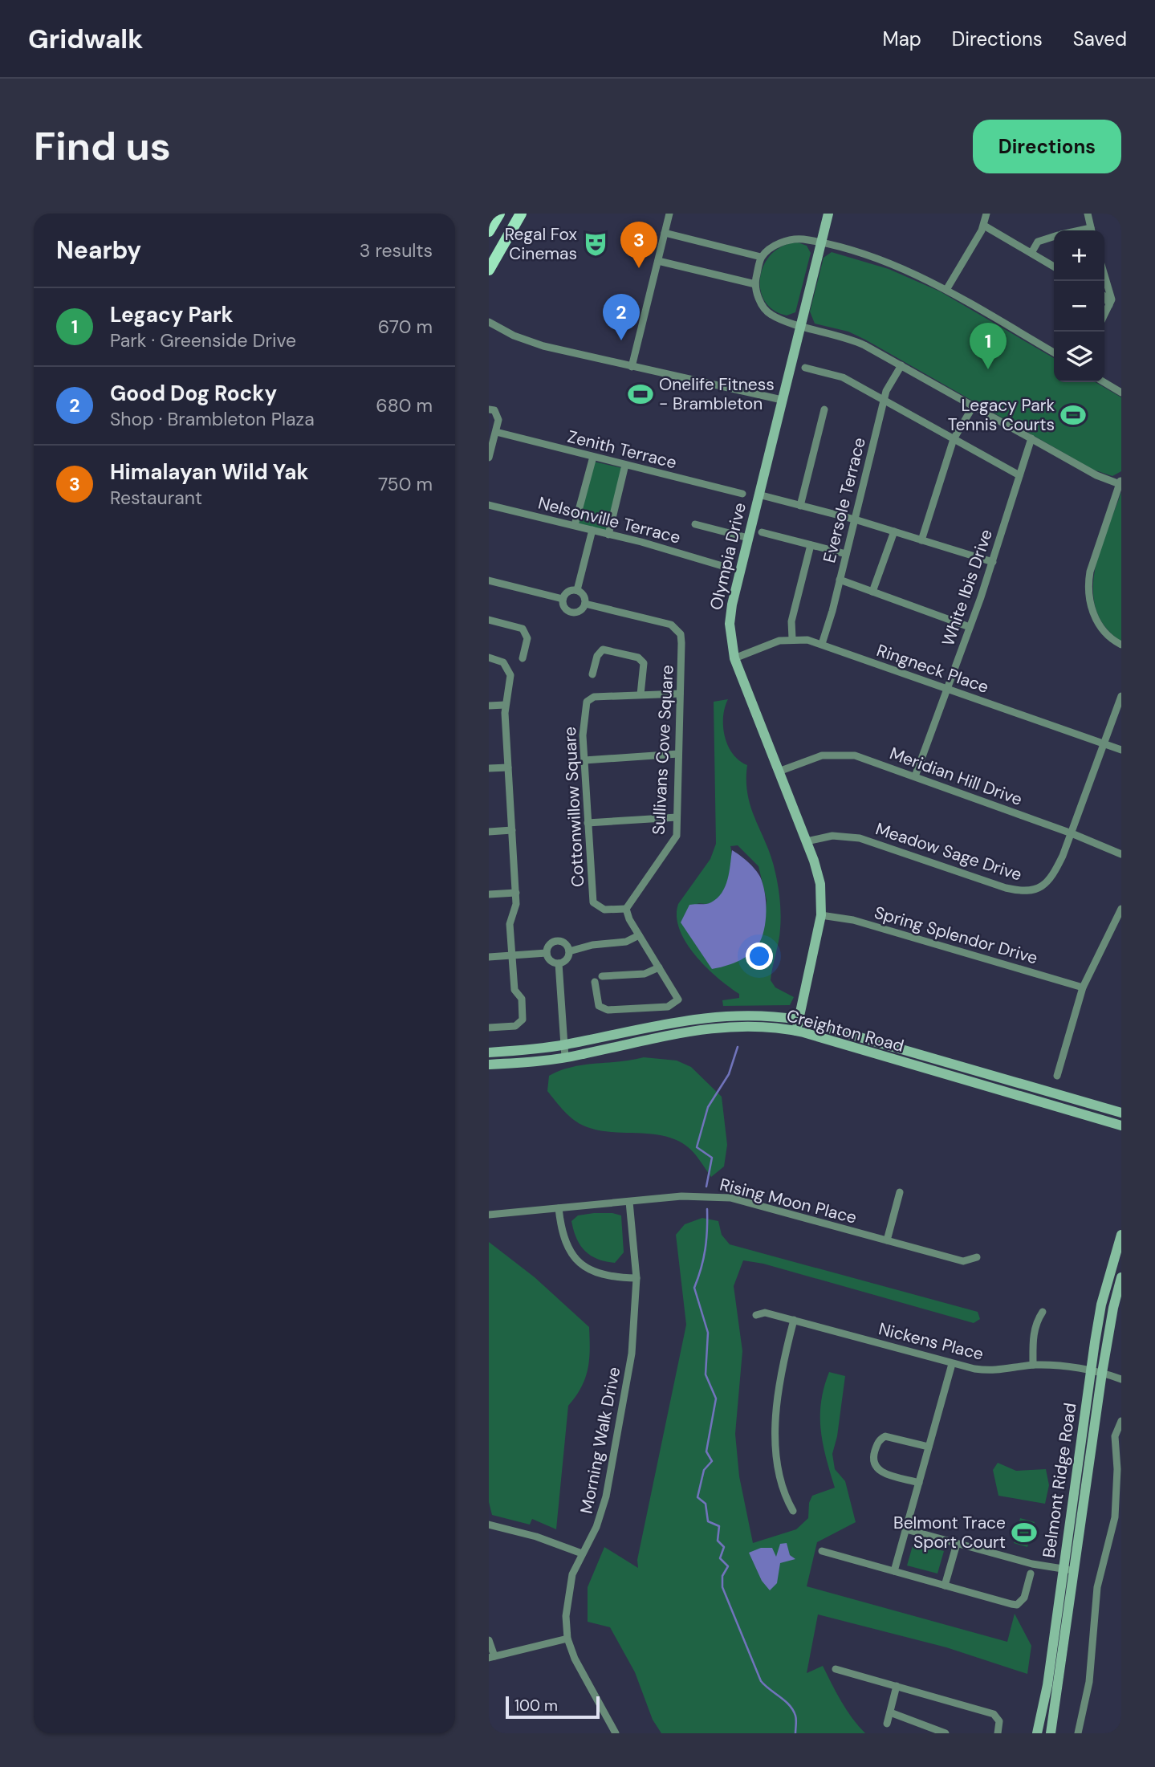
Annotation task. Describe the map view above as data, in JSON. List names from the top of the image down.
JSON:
{
  "streets": {
    "street": [
      "Zenith Terrace",
      "Eversole Terrace",
      "Nelsonville Terrace",
      "Olympia Drive",
      "White Ibis Drive",
      "Ringneck Place",
      "Sullivans Cove Square",
      "Meridian Hill Drive",
      "Cottonwillow Square",
      "Meadow Sage Drive",
      "Spring Splendor Drive",
      "Creighton Road",
      "Rising Moon Place",
      "Nickens Place",
      "Morning Walk Drive",
      "Belmont Ridge Road"
    ]
  },
  "crossings": [
    ["Eversole Terrace", "Ringneck Place"],
    ["Olympia Drive", "Ringneck Place"],
    ["Olympia Drive", "Meridian Hill Drive"],
    ["Olympia Drive", "Meadow Sage Drive"],
    ["Olympia Drive", "Spring Splendor Drive"],
    ["Olympia Drive", "Creighton Road"],
    ["White Ibis Drive", "Ringneck Place"],
    ["White Ibis Drive", "Meridian Hill Drive"],
    ["Ringneck Place", "Meadow Sage Drive"],
    ["Sullivans Cove Square", "Cottonwillow Square"],
    ["Meridian Hill Drive", "Meadow Sage Drive"],
    ["Rising Moon Place", "Morning Walk Drive"],
    ["Nickens Place", "Belmont Ridge Road"]
  ],
  "places": {
    "theatre": ["Regal Fox Cinemas"],
    "sports": ["Onelife Fitness - Brambleton", "Legacy Park Tennis Courts", "Belmont Trace Sport Court"]
  },
  "scale_bar": "100 m",
  "page": {
    "header": "Gridwalk",
    "nav": ["Map", "Directions", "Saved"],
    "buttons": "Directions",
    "title": "Find us",
    "heading": ["Nearby", "3 results"],
    "pins": ["3", "2", "1"],
    "map_buttons": ["+", "−"],
    "list": [
      {
        "mark": "1",
        "name": "Legacy Park",
        "note": "Park · Greenside Drive",
        "value": "670 m"
      },
      {
        "mark": "2",
        "name": "Good Dog Rocky",
        "note": "Shop · Brambleton Plaza",
        "value": "680 m"
      },
      {
        "mark": "3",
        "name": "Himalayan Wild Yak",
        "note": "Restaurant",
        "value": "750 m"
      }
    ],
    "scale": "100 m"
  }
}
